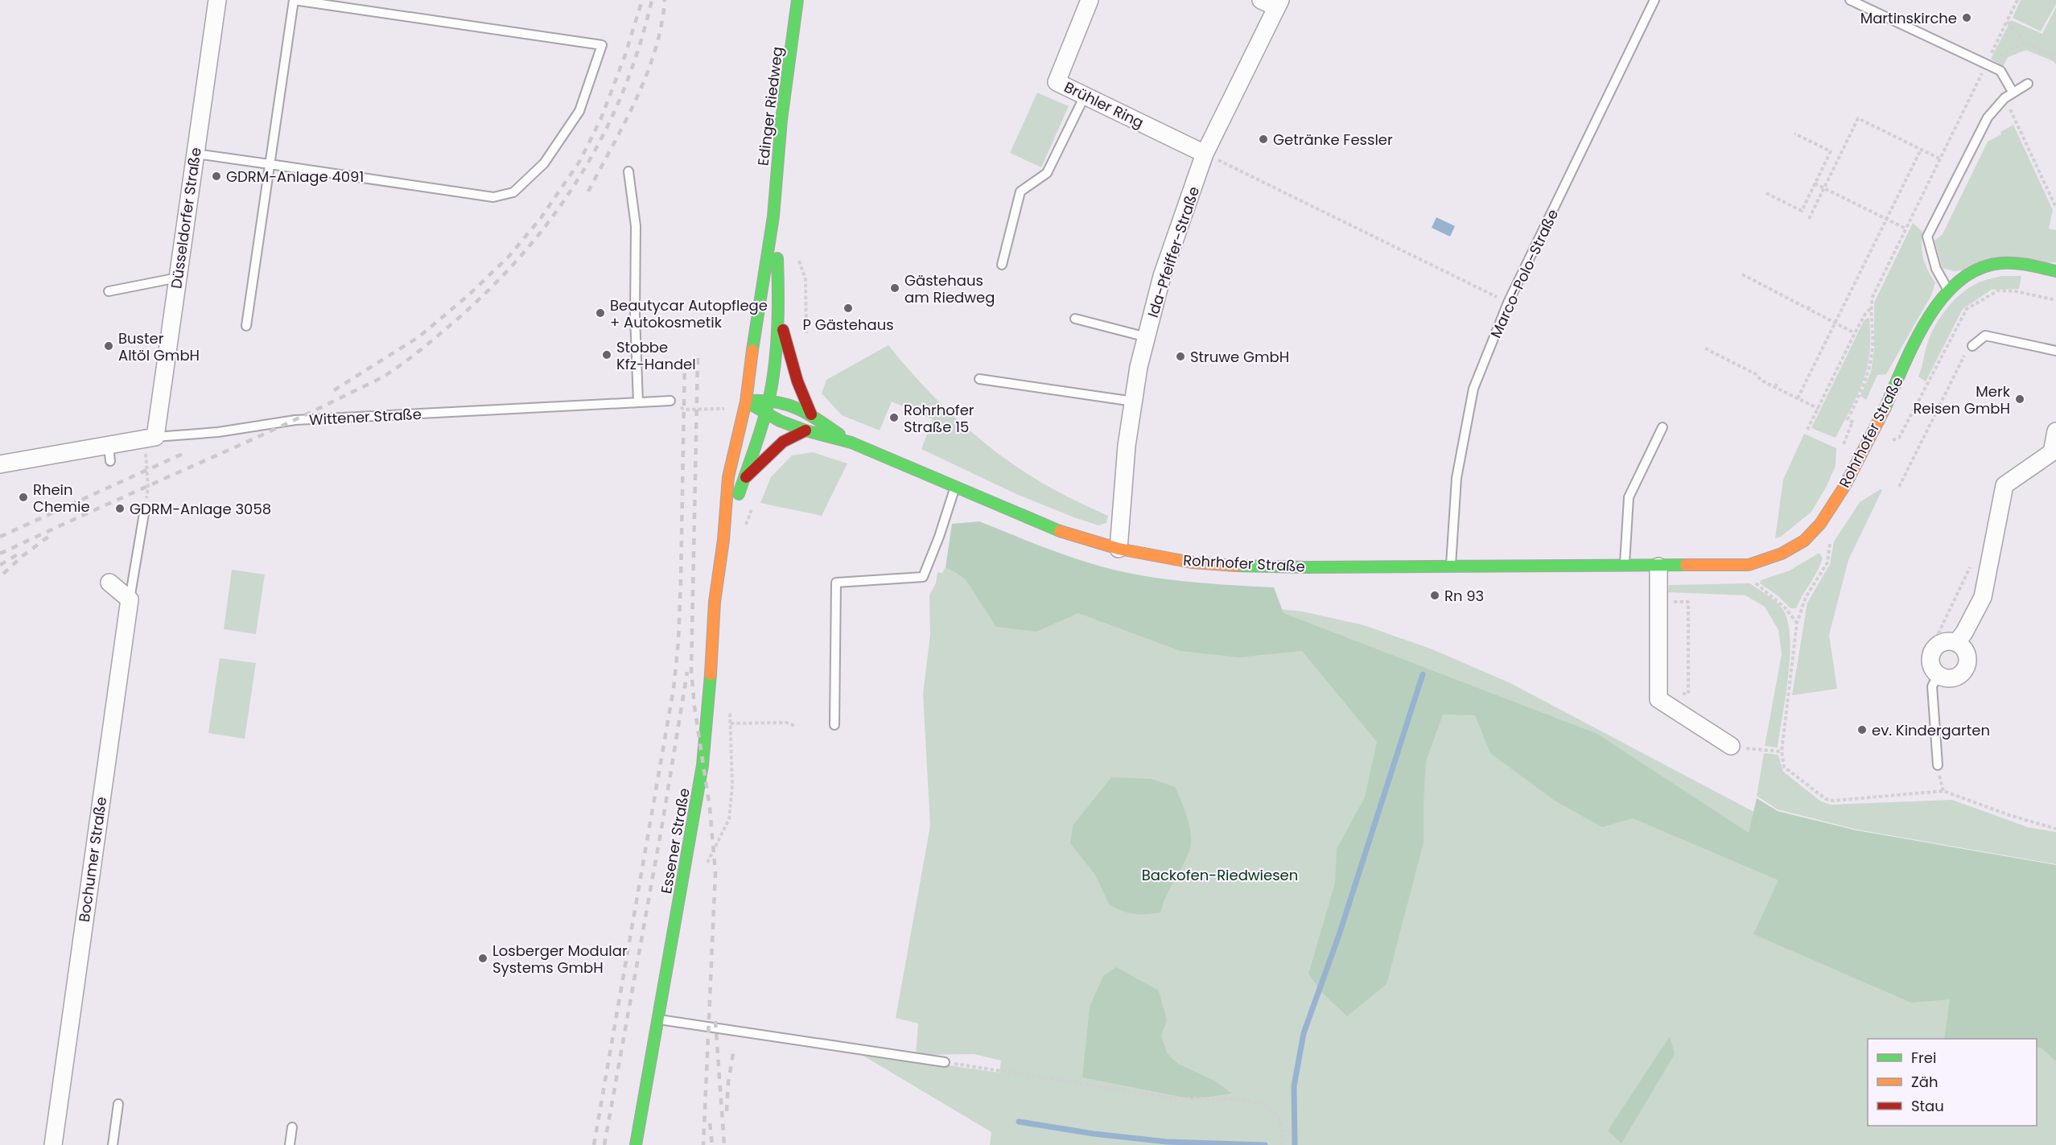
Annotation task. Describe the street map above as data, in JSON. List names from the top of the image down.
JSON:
{
  "streets": {
    "main road": ["Edinger Riedweg", "Rohrhofer Straße", "Essener Straße"],
    "street": [
      "Brühler Ring",
      "Düsseldorfer Straße",
      "Ida-Pfeiffer-Straße",
      "Wittener Straße",
      "Bochumer Straße"
    ],
    "lane": ["Marco-Polo-Straße"]
  },
  "crossings": [
    ["Brühler Ring", "Ida-Pfeiffer-Straße"],
    ["Edinger Riedweg", "Rohrhofer Straße"],
    ["Edinger Riedweg", "Essener Straße"],
    ["Düsseldorfer Straße", "Wittener Straße"],
    ["Ida-Pfeiffer-Straße", "Rohrhofer Straße"],
    ["Marco-Polo-Straße", "Rohrhofer Straße"],
    ["Rohrhofer Straße", "Essener Straße"]
  ],
  "parks": ["Backofen-Riedwiesen"],
  "places": [
    "Martinskirche",
    "Getränke Fessler",
    "GDRM-Anlage 4091",
    "Gästehaus am Riedweg",
    "P Gästehaus",
    "Beautycar Autopflege + Autokosmetik",
    "Buster Altöl GmbH",
    "Stobbe Kfz-Handel",
    "Struwe GmbH",
    "Merk Reisen GmbH",
    "Rohrhofer Straße 15",
    "Rhein Chemie",
    "GDRM-Anlage 3058",
    "Rn 93",
    "ev. Kindergarten",
    "Losberger Modular Systems GmbH"
  ],
  "legend": ["Frei", "Zäh", "Stau"]
}
